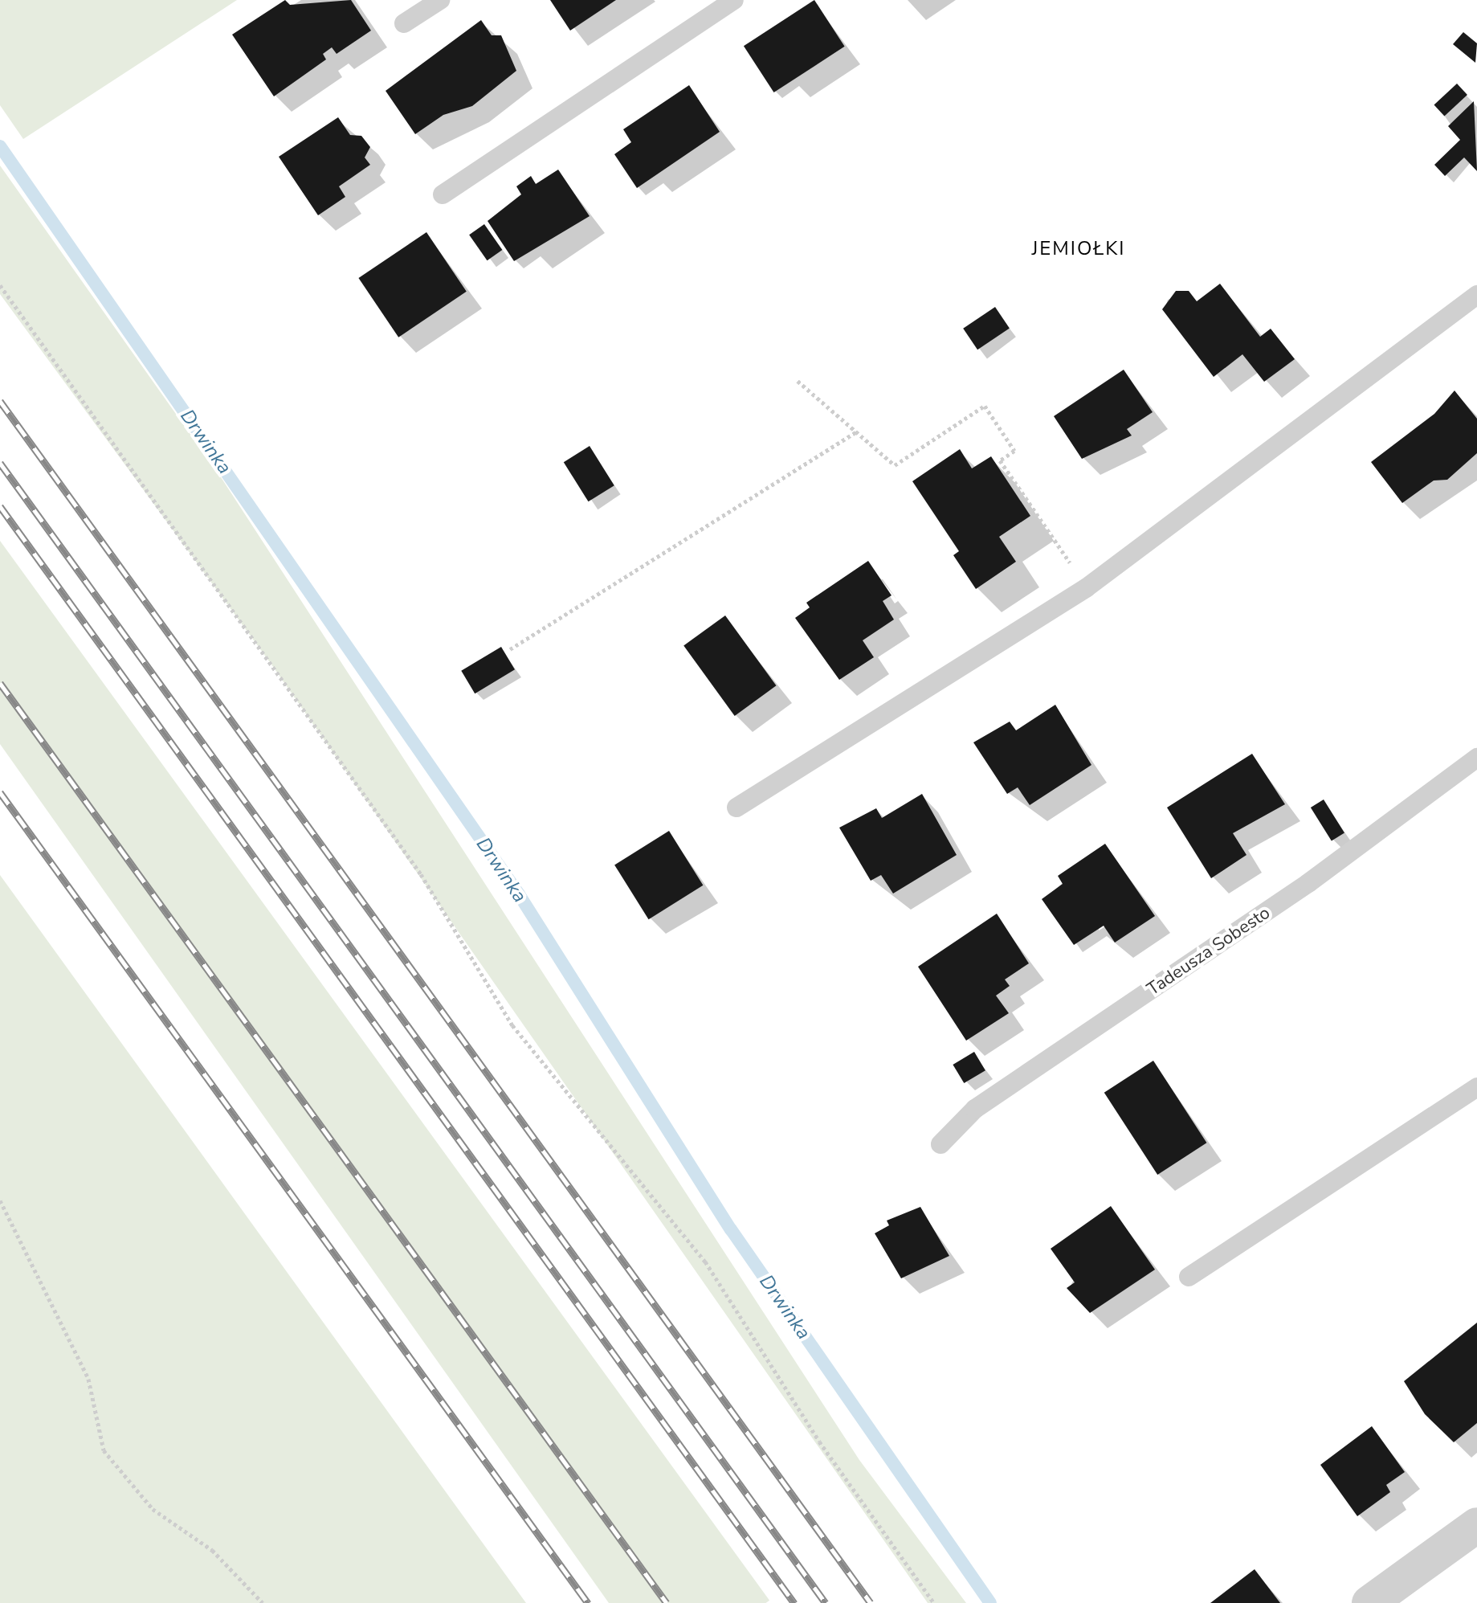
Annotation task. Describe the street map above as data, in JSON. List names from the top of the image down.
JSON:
{
  "streets": {
    "lane": ["Tadeusza Sobesto"]
  },
  "districts": ["JEMIOŁKI"],
  "water": ["Drwinka"]
}
